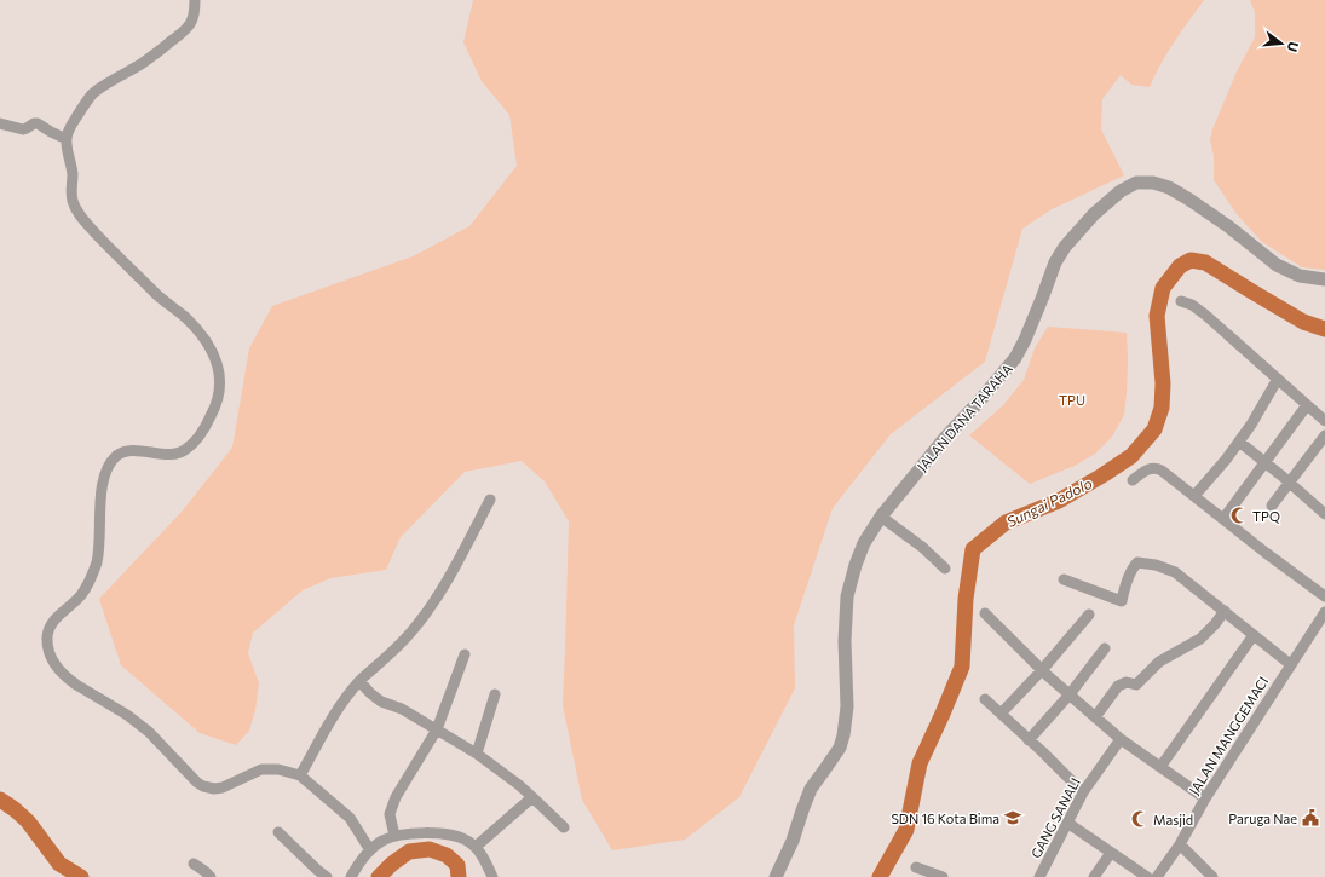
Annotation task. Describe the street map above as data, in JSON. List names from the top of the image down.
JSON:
{
  "streets": {
    "street": ["JALAN DANA TARAHA", "JALAN MANGGEMACI", "GANG SANALI"]
  },
  "water": ["Sungai Padolo"],
  "parks": ["TPU"],
  "places": {
    "mosque": ["TPQ", "Masjid"],
    "school or university": ["SDN 16 Kota Bima"],
    "public building": ["Paruga Nae"]
  },
  "north": "right"
}
